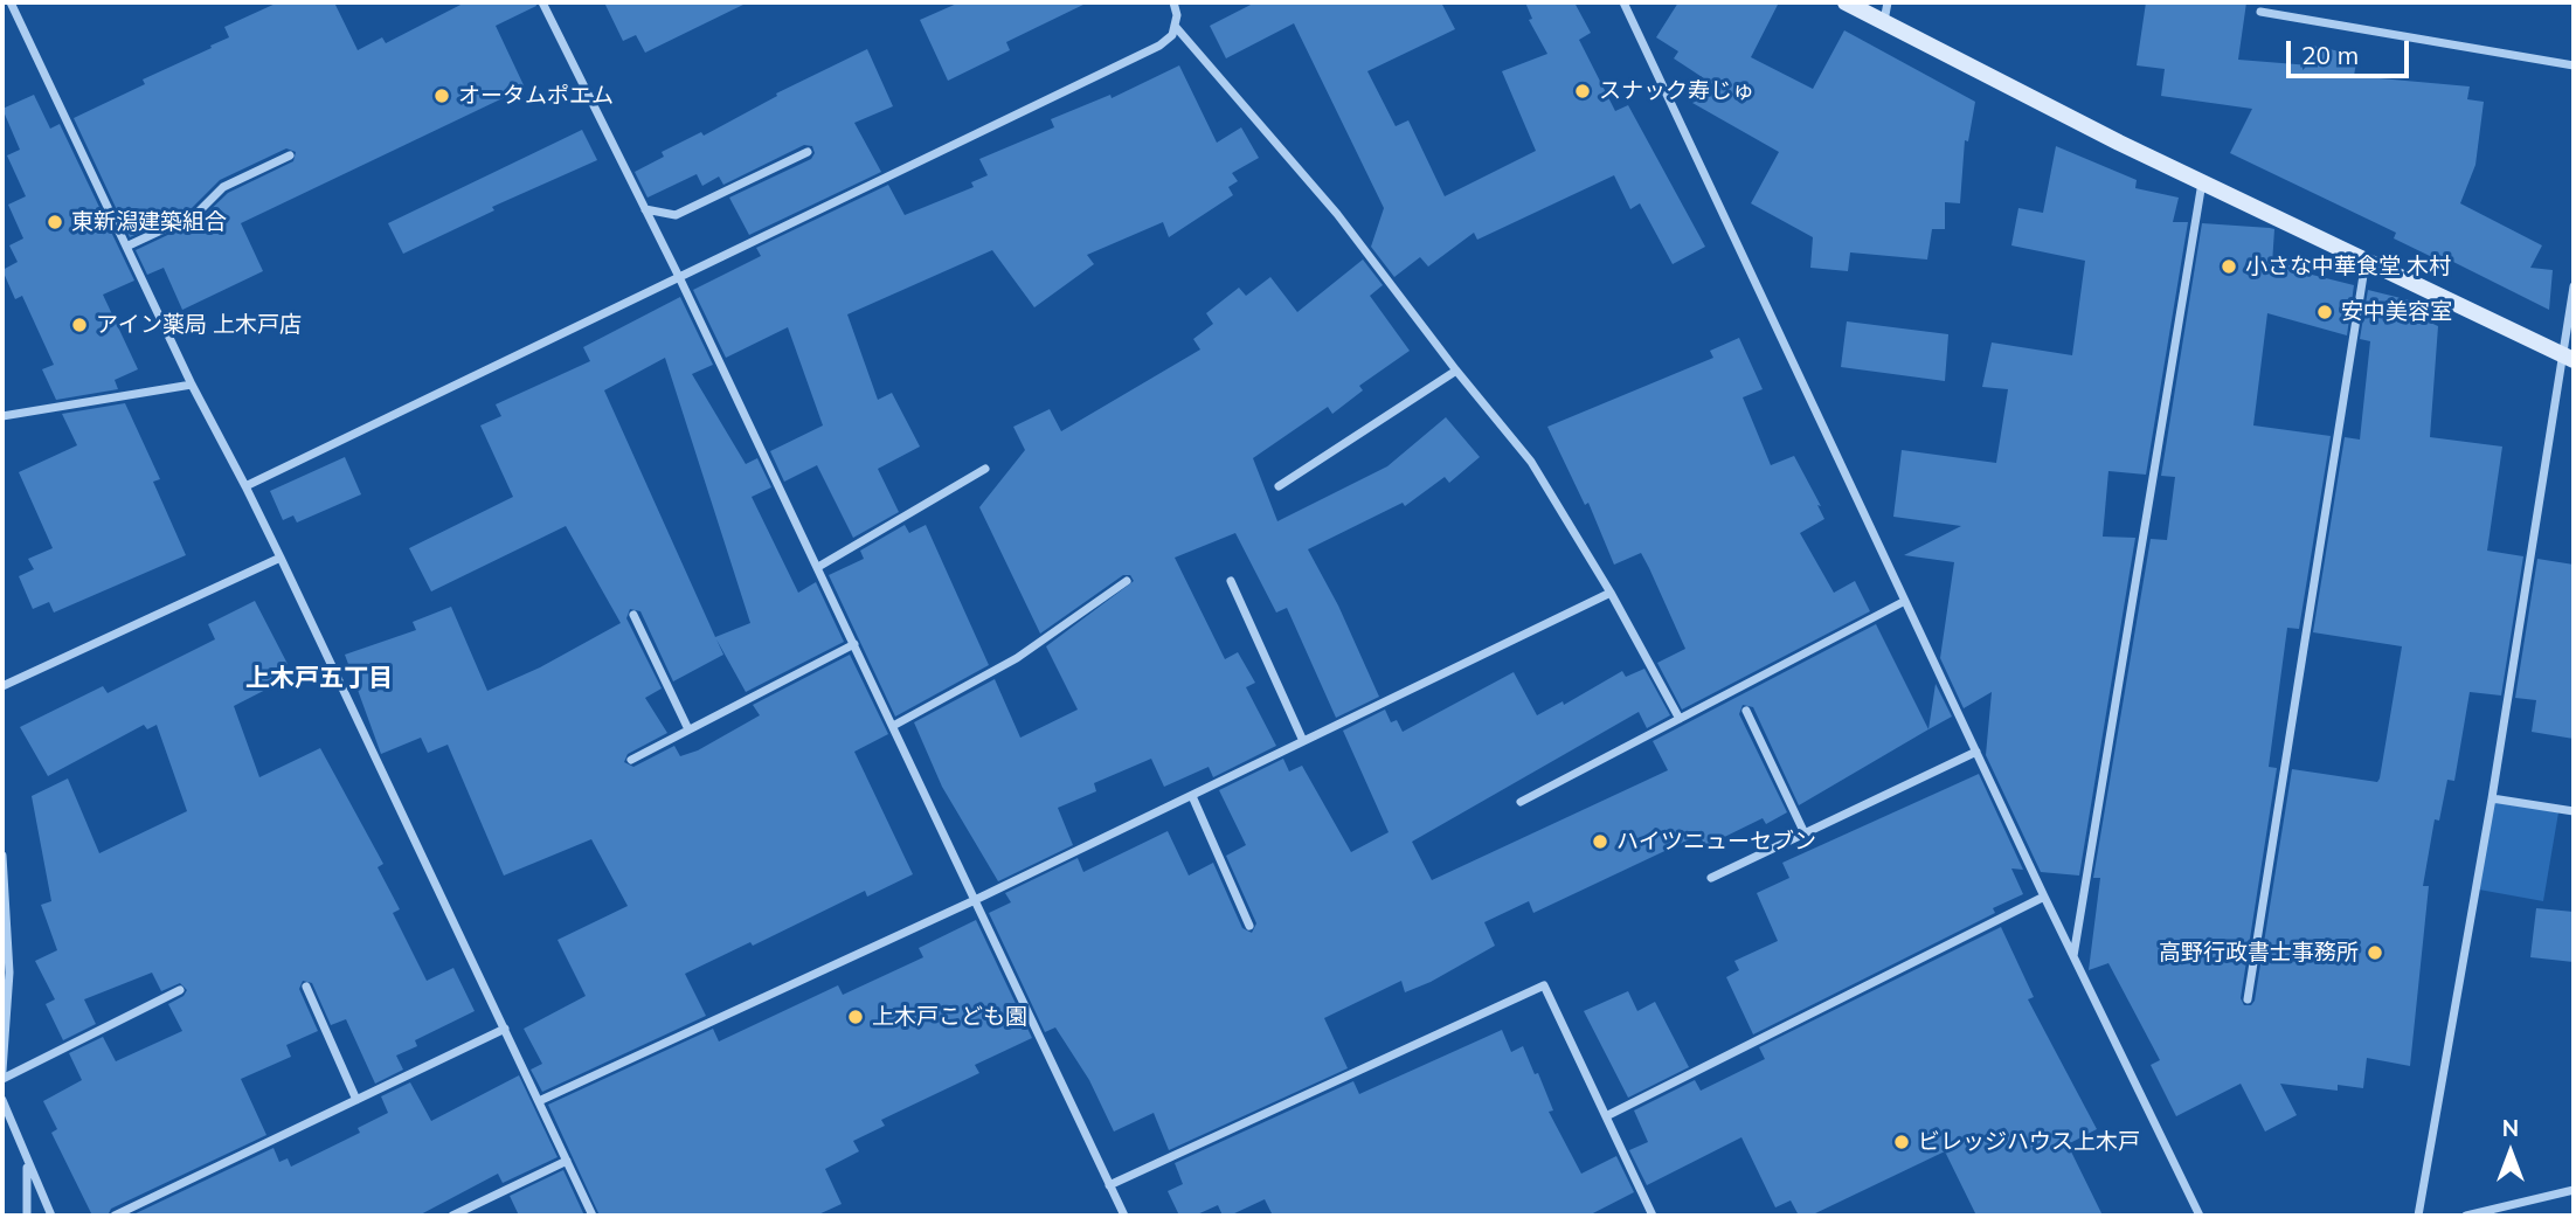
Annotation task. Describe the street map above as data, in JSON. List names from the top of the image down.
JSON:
{
  "districts": ["上木戸五丁目"],
  "places": [
    "スナック寿じゅ",
    "オータムポエム",
    "東新潟建築組合",
    "小さな中華食堂 木村",
    "安中美容室",
    "アイン薬局 上木戸店",
    "ハイツニューセブン",
    "高野行政書士事務所",
    "上木戸こども園",
    "ビレッジハウス上木戸"
  ],
  "scale_bar": "20 m",
  "north": "top"
}
